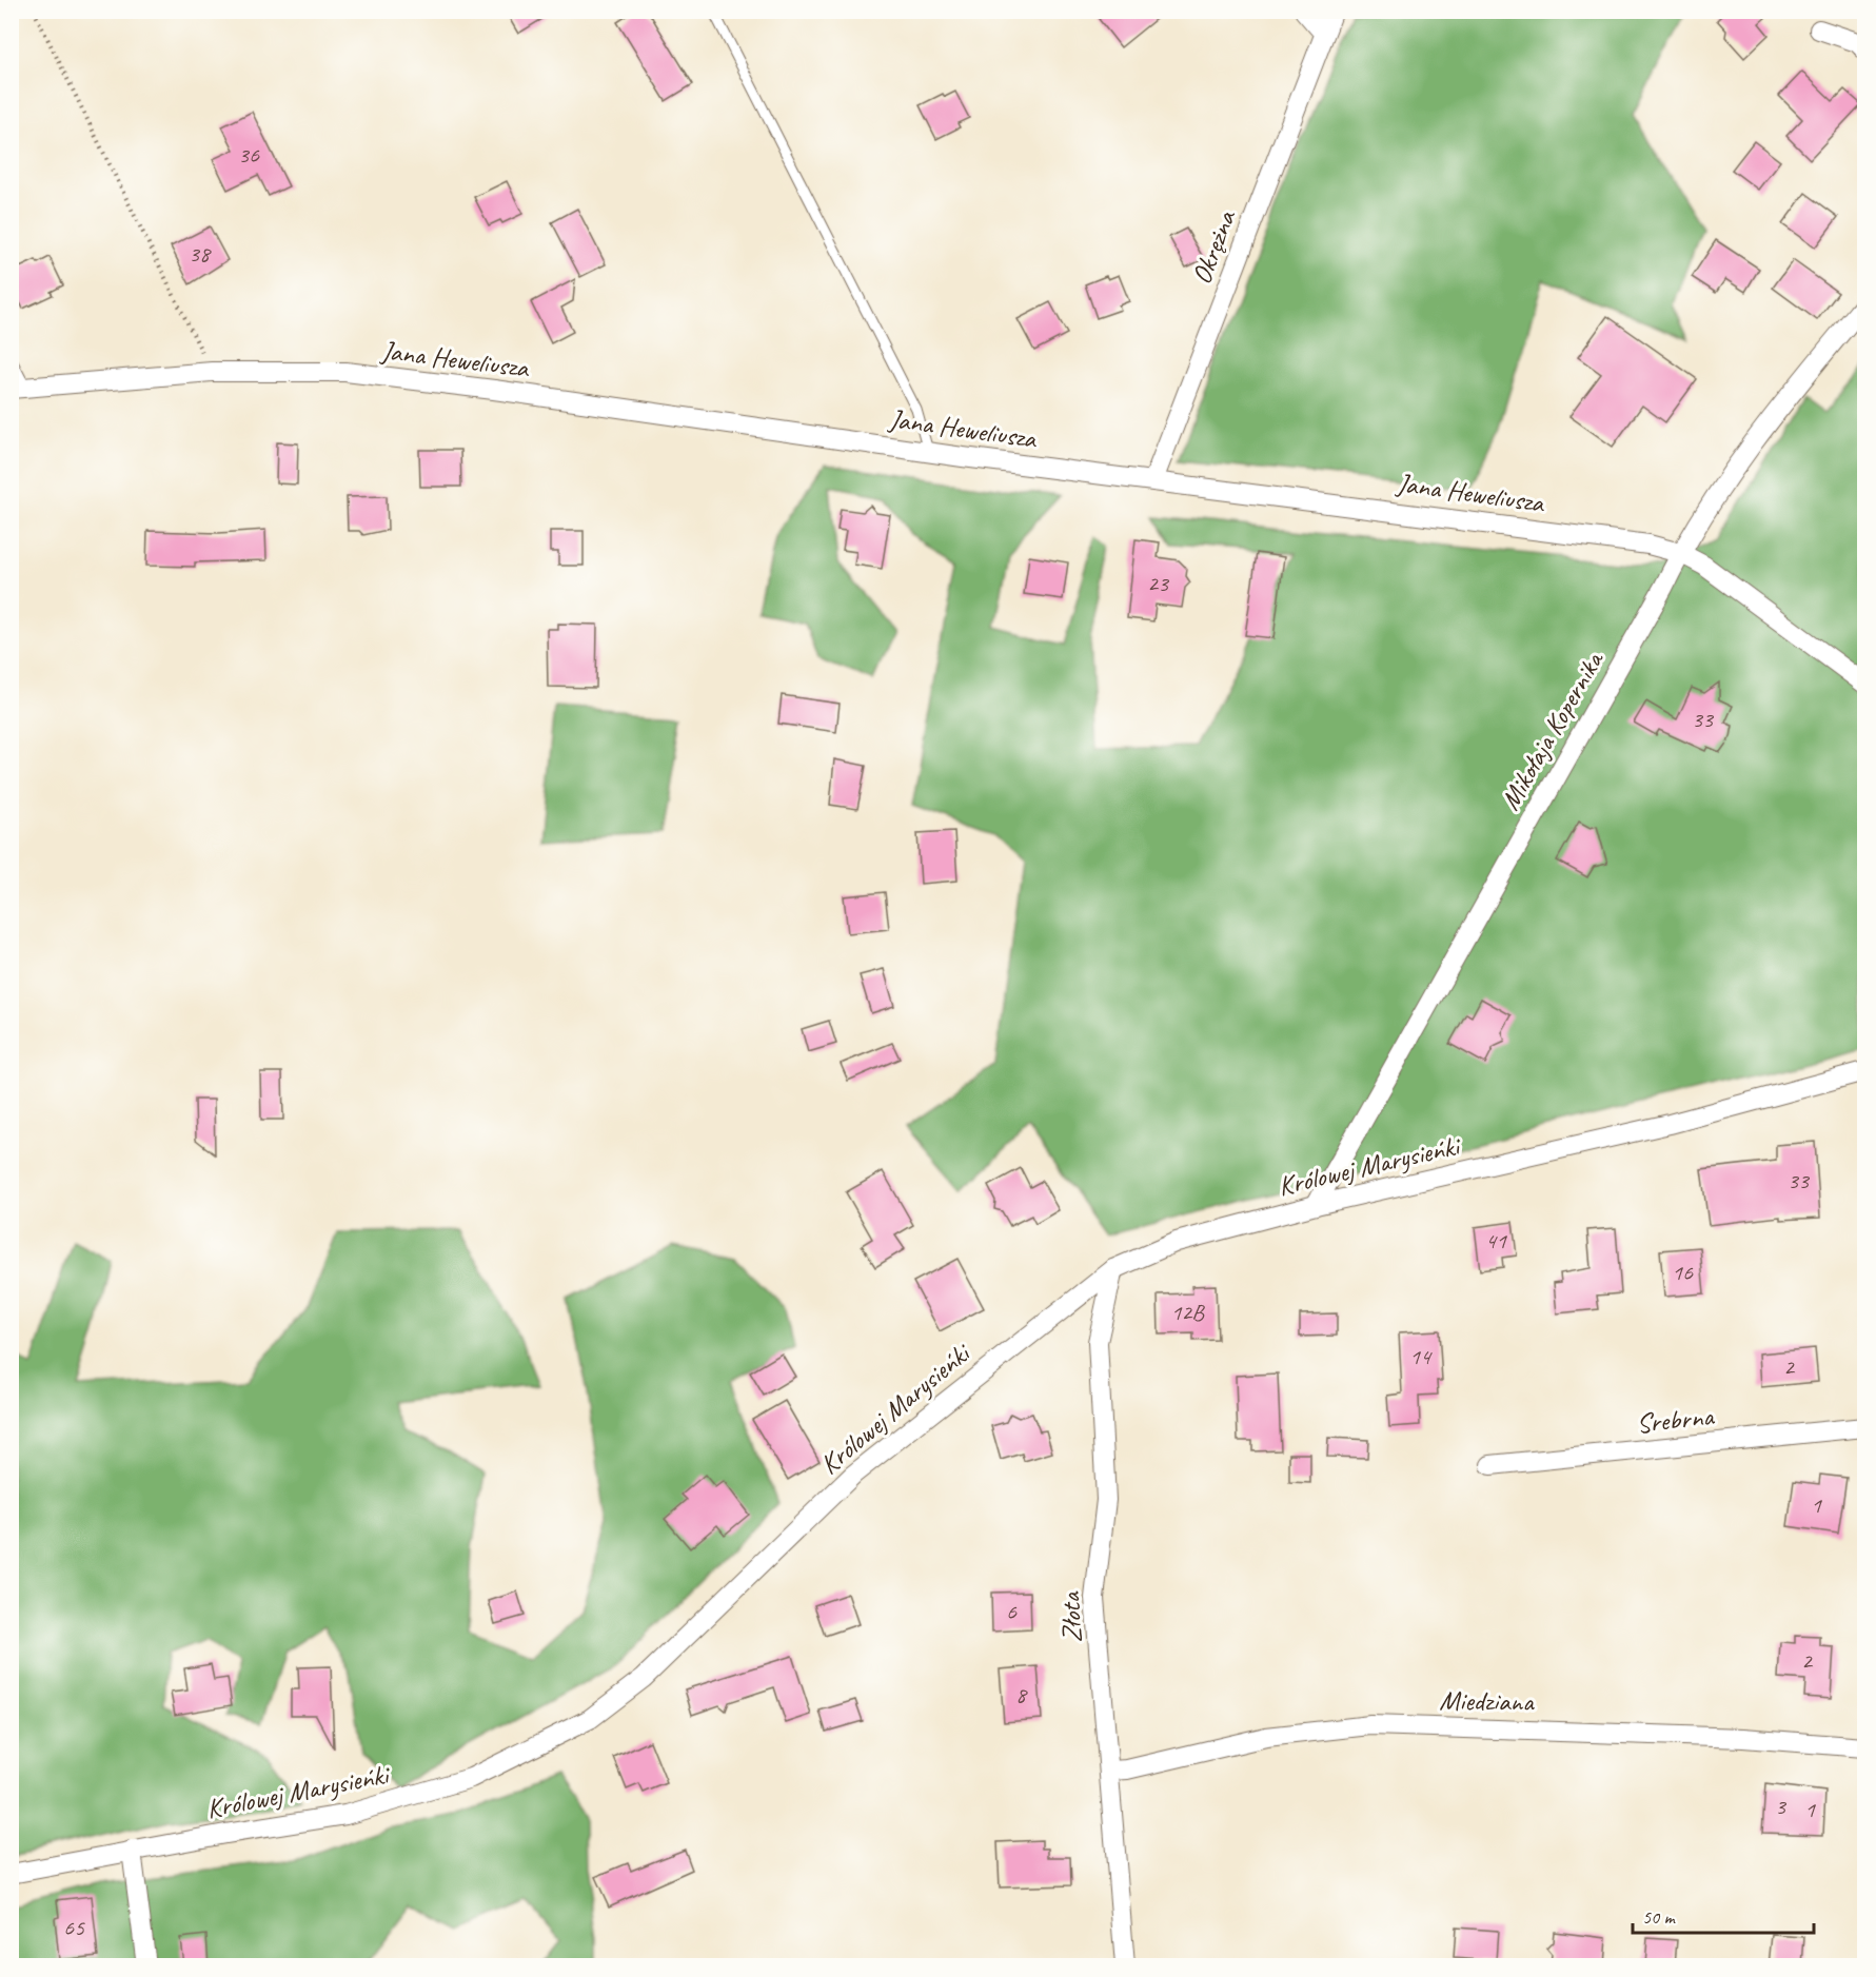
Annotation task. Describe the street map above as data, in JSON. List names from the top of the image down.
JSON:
{
  "streets": {
    "street": [
      "Okrężna",
      "Jana Heweliusza",
      "Mikołaja Kopernika",
      "Królowej Marysieńki",
      "Srebrna",
      "Złota",
      "Miedziana"
    ]
  },
  "crossings": [
    ["Okrężna", "Jana Heweliusza"],
    ["Jana Heweliusza", "Mikołaja Kopernika"],
    ["Mikołaja Kopernika", "Królowej Marysieńki"],
    ["Królowej Marysieńki", "Złota"],
    ["Złota", "Miedziana"]
  ],
  "house_numbers": [
    "36",
    "38",
    "23",
    "33",
    "33",
    "41",
    "16",
    "12B",
    "14",
    "2",
    "1",
    "6",
    "2",
    "8",
    "3",
    "1",
    "65"
  ],
  "scale_bar": "50 m"
}
